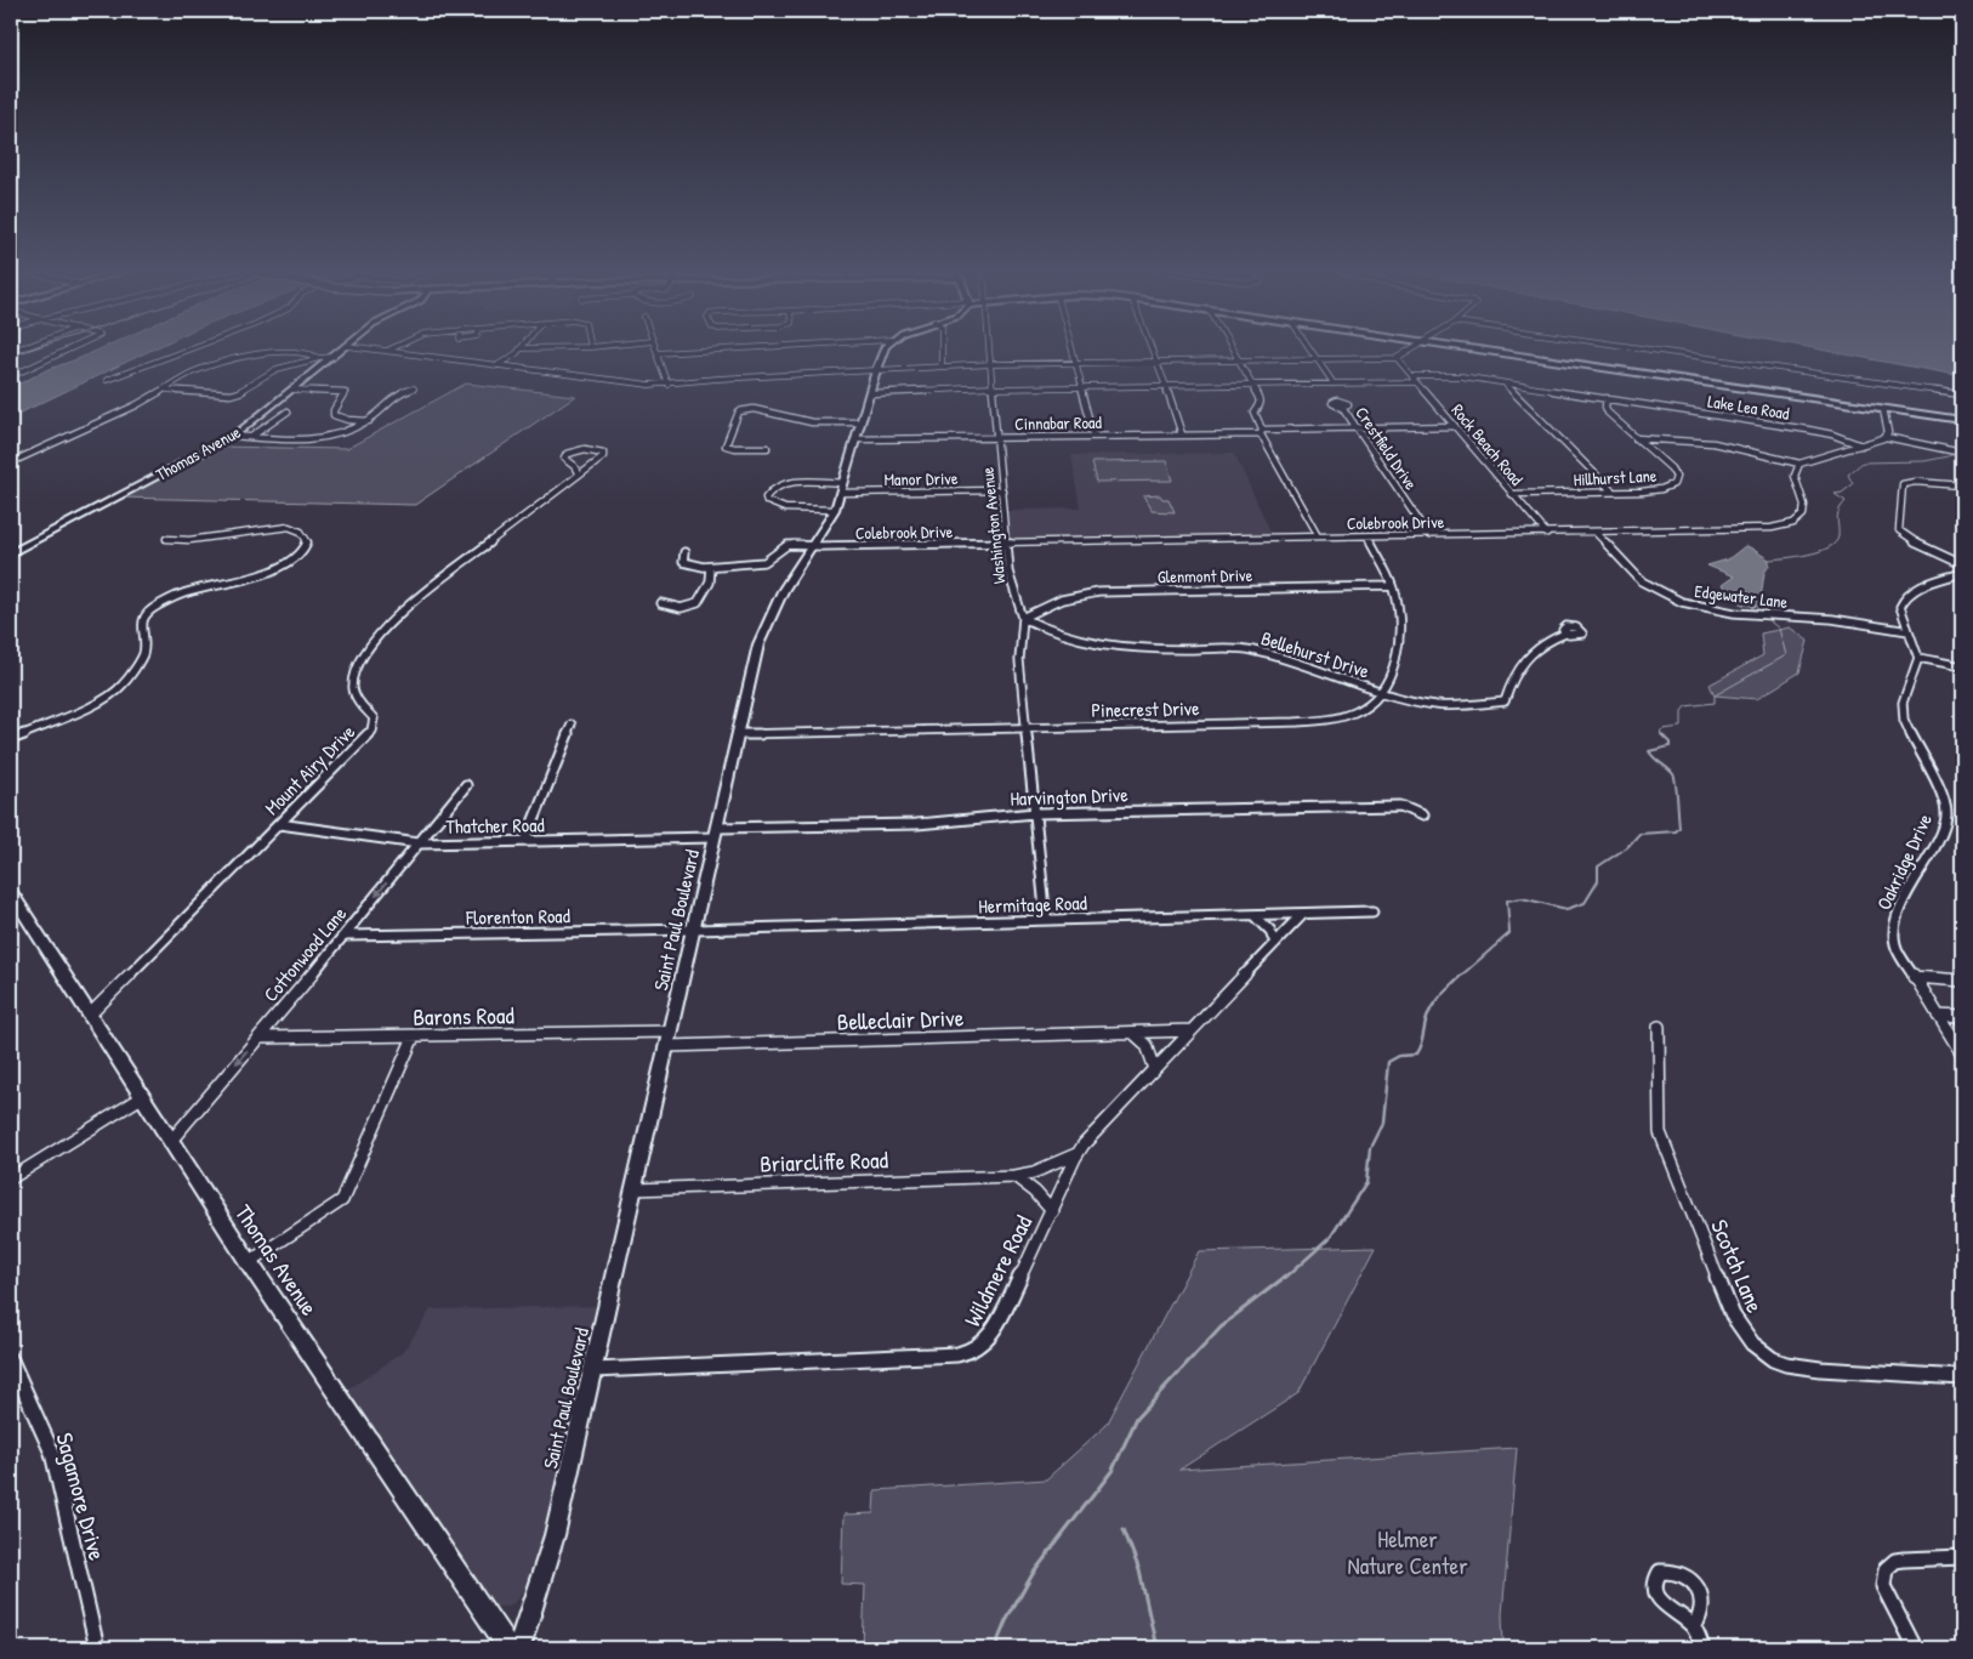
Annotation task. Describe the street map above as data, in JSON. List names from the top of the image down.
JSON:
{
  "streets": {
    "street": [
      "Lake Lea Road",
      "Cinnabar Road",
      "Rock Beach Road",
      "Crestfield Drive",
      "Thomas Avenue",
      "Hillhurst Lane",
      "Manor Drive",
      "Colebrook Drive",
      "Washington Avenue",
      "Glenmont Drive",
      "Edgewater Lane",
      "Bellehurst Drive",
      "Pinecrest Drive",
      "Mount Airy Drive",
      "Harvington Drive",
      "Thatcher Road",
      "Oakridge Drive",
      "Hermitage Road",
      "Florenton Road",
      "Saint Paul Boulevard",
      "Cottonwood Lane",
      "Barons Road",
      "Belleclair Drive",
      "Briarcliffe Road",
      "Scotch Lane",
      "Wildmere Road",
      "Sagamore Drive"
    ]
  },
  "crossings": [
    ["Lake Lea Road", "Rock Beach Road"],
    ["Lake Lea Road", "Hillhurst Lane"],
    ["Cinnabar Road", "Rock Beach Road"],
    ["Cinnabar Road", "Crestfield Drive"],
    ["Cinnabar Road", "Washington Avenue"],
    ["Cinnabar Road", "Saint Paul Boulevard"],
    ["Rock Beach Road", "Hillhurst Lane"],
    ["Rock Beach Road", "Colebrook Drive"],
    ["Crestfield Drive", "Colebrook Drive"],
    ["Thomas Avenue", "Mount Airy Drive"],
    ["Thomas Avenue", "Cottonwood Lane"],
    ["Manor Drive", "Washington Avenue"],
    ["Manor Drive", "Saint Paul Boulevard"],
    ["Colebrook Drive", "Washington Avenue"],
    ["Colebrook Drive", "Edgewater Lane"],
    ["Colebrook Drive", "Pinecrest Drive"],
    ["Colebrook Drive", "Saint Paul Boulevard"],
    ["Washington Avenue", "Glenmont Drive"],
    ["Washington Avenue", "Bellehurst Drive"],
    ["Washington Avenue", "Pinecrest Drive"],
    ["Washington Avenue", "Harvington Drive"],
    ["Washington Avenue", "Hermitage Road"],
    ["Glenmont Drive", "Bellehurst Drive"],
    ["Glenmont Drive", "Pinecrest Drive"],
    ["Bellehurst Drive", "Pinecrest Drive"],
    ["Pinecrest Drive", "Saint Paul Boulevard"],
    ["Mount Airy Drive", "Thatcher Road"],
    ["Harvington Drive", "Thatcher Road"],
    ["Harvington Drive", "Saint Paul Boulevard"],
    ["Thatcher Road", "Saint Paul Boulevard"],
    ["Thatcher Road", "Cottonwood Lane"],
    ["Hermitage Road", "Florenton Road"],
    ["Hermitage Road", "Saint Paul Boulevard"],
    ["Hermitage Road", "Wildmere Road"],
    ["Florenton Road", "Saint Paul Boulevard"],
    ["Florenton Road", "Cottonwood Lane"],
    ["Saint Paul Boulevard", "Barons Road"],
    ["Saint Paul Boulevard", "Belleclair Drive"],
    ["Saint Paul Boulevard", "Briarcliffe Road"],
    ["Saint Paul Boulevard", "Wildmere Road"],
    ["Cottonwood Lane", "Barons Road"],
    ["Barons Road", "Belleclair Drive"],
    ["Belleclair Drive", "Wildmere Road"],
    ["Briarcliffe Road", "Wildmere Road"]
  ],
  "one_way": ["Cottonwood Lane"],
  "parks": ["Helmer Nature Center"]
}
